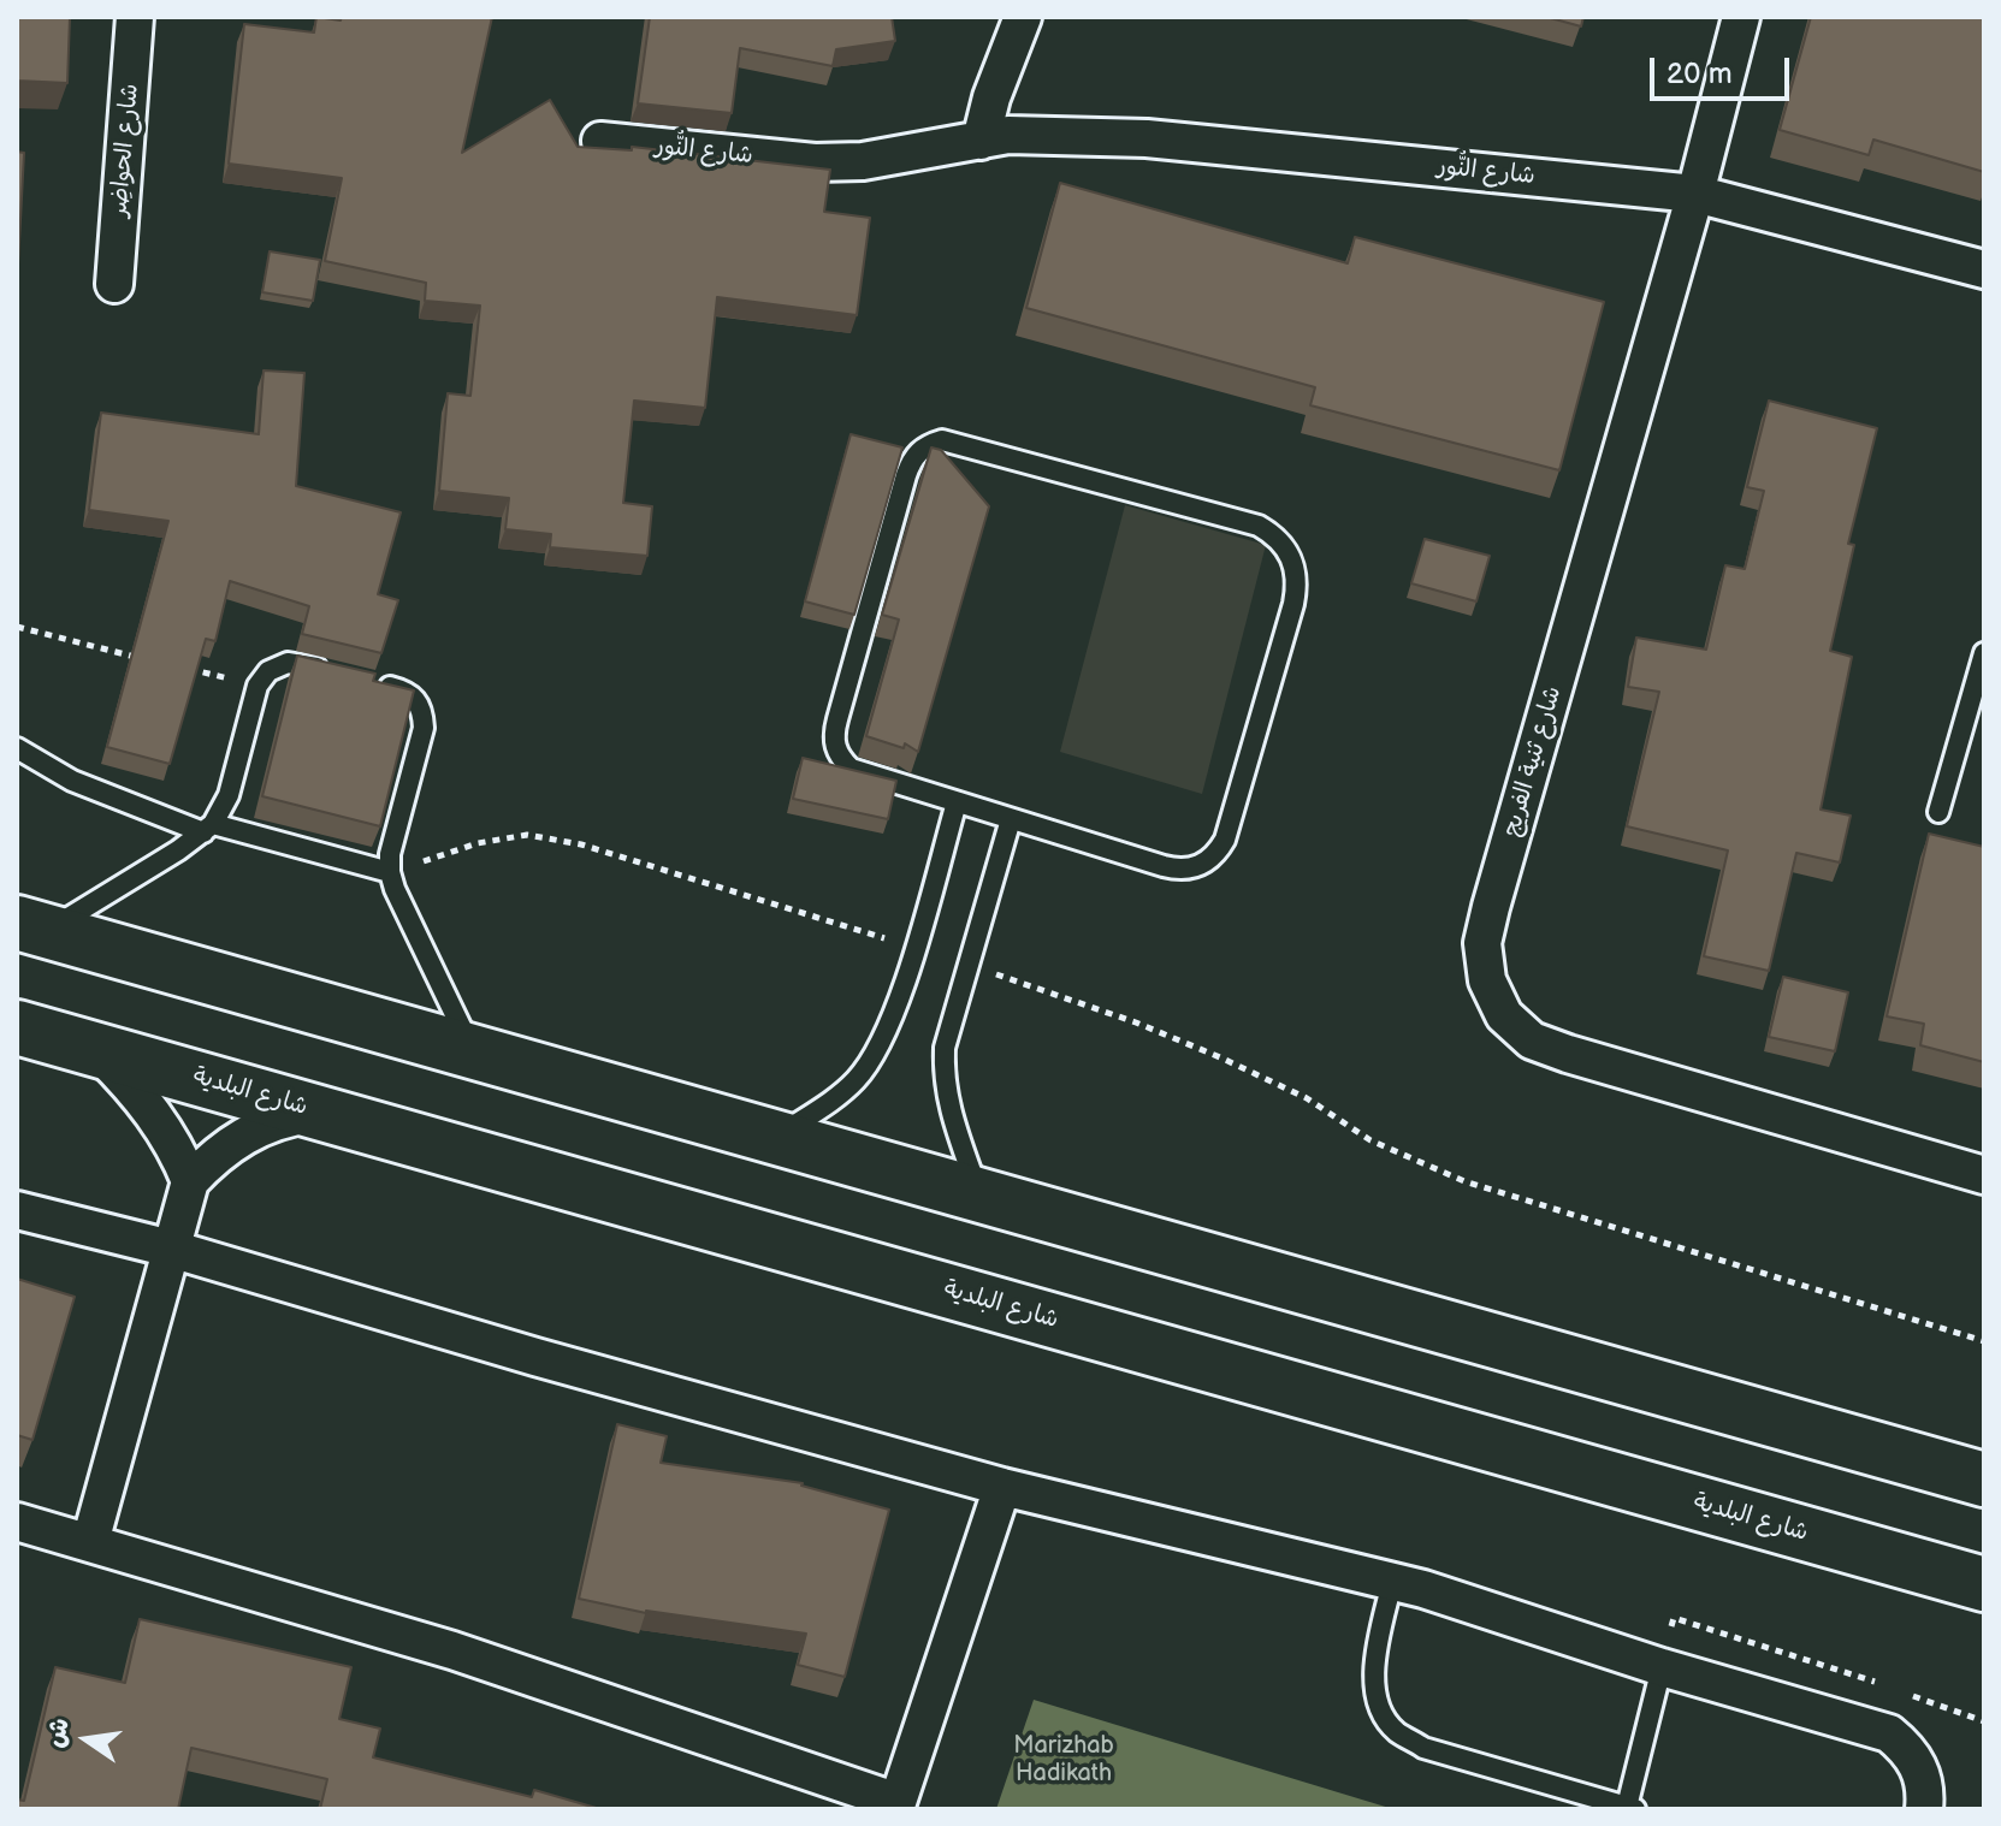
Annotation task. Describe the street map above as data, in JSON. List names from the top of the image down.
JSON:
{
  "streets": {
    "main road": ["شارع البلدية"],
    "street": ["شارع الحواضِر", "شارع النُّور", "شارع ثنية الفريج"]
  },
  "crossings": [
    ["شارع النُّور", "شارع ثنية الفريج"]
  ],
  "parks": ["Marizhab Hadikath"],
  "scale_bar": "20 m",
  "north": "left"
}
